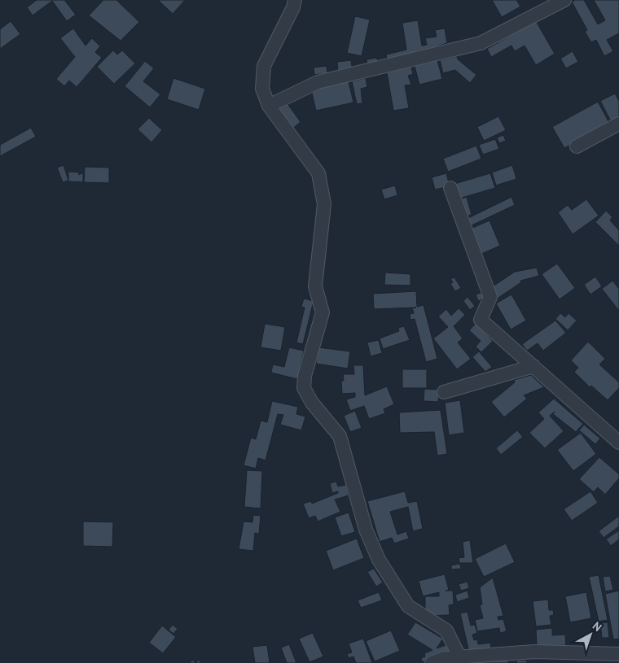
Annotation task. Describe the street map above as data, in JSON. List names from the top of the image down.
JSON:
{
  "north": "top right"
}
